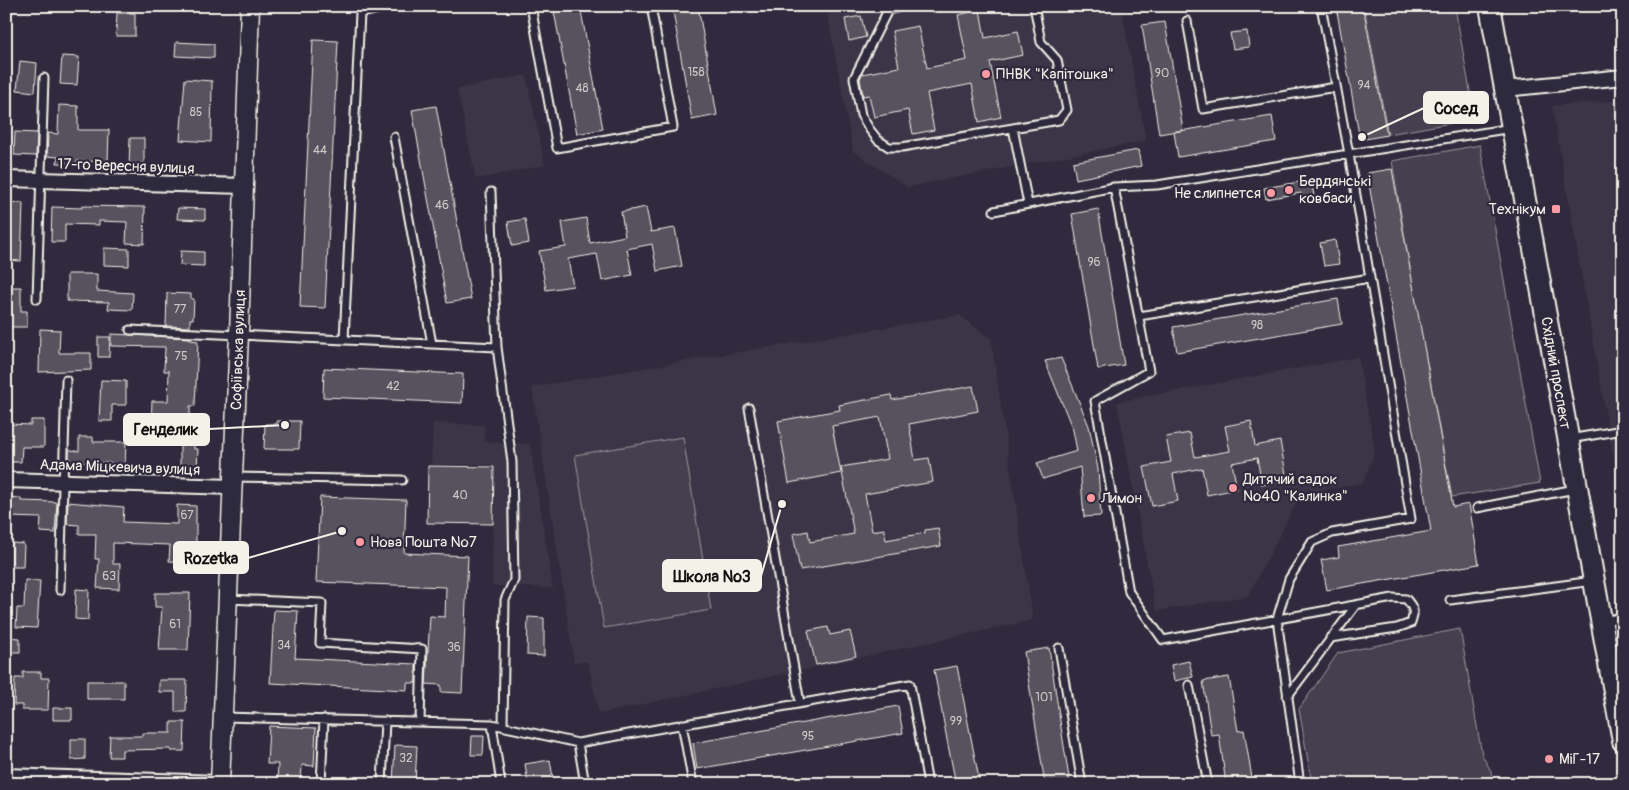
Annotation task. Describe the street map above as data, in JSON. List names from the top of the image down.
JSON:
{
  "streets": {
    "main road": ["Східний проспект"],
    "street": ["17-го Вересня вулиця", "Софіївська вулиця", "Адама Міцкевича вулиця"]
  },
  "crossings": [
    ["17-го Вересня вулиця", "Софіївська вулиця"],
    ["Софіївська вулиця", "Адама Міцкевича вулиця"]
  ],
  "places": {
    "other": [
      "ПНВК \"Капітошка\"",
      "Сосед",
      "Бердянські ковбаси",
      "Не слипнется",
      "Генделик",
      "Дитячий садок №40 \"Калинка\"",
      "Лимон",
      "Школа №3",
      "Rozetka",
      "Нова Пошта №7",
      "МіГ-17"
    ],
    "transit": ["Технікум"]
  },
  "house_numbers": [
    "158",
    "90",
    "94",
    "48",
    "85",
    "44",
    "46",
    "96",
    "77",
    "98",
    "75",
    "42",
    "40",
    "67",
    "63",
    "61",
    "34",
    "36",
    "101",
    "99",
    "95",
    "32"
  ]
}
